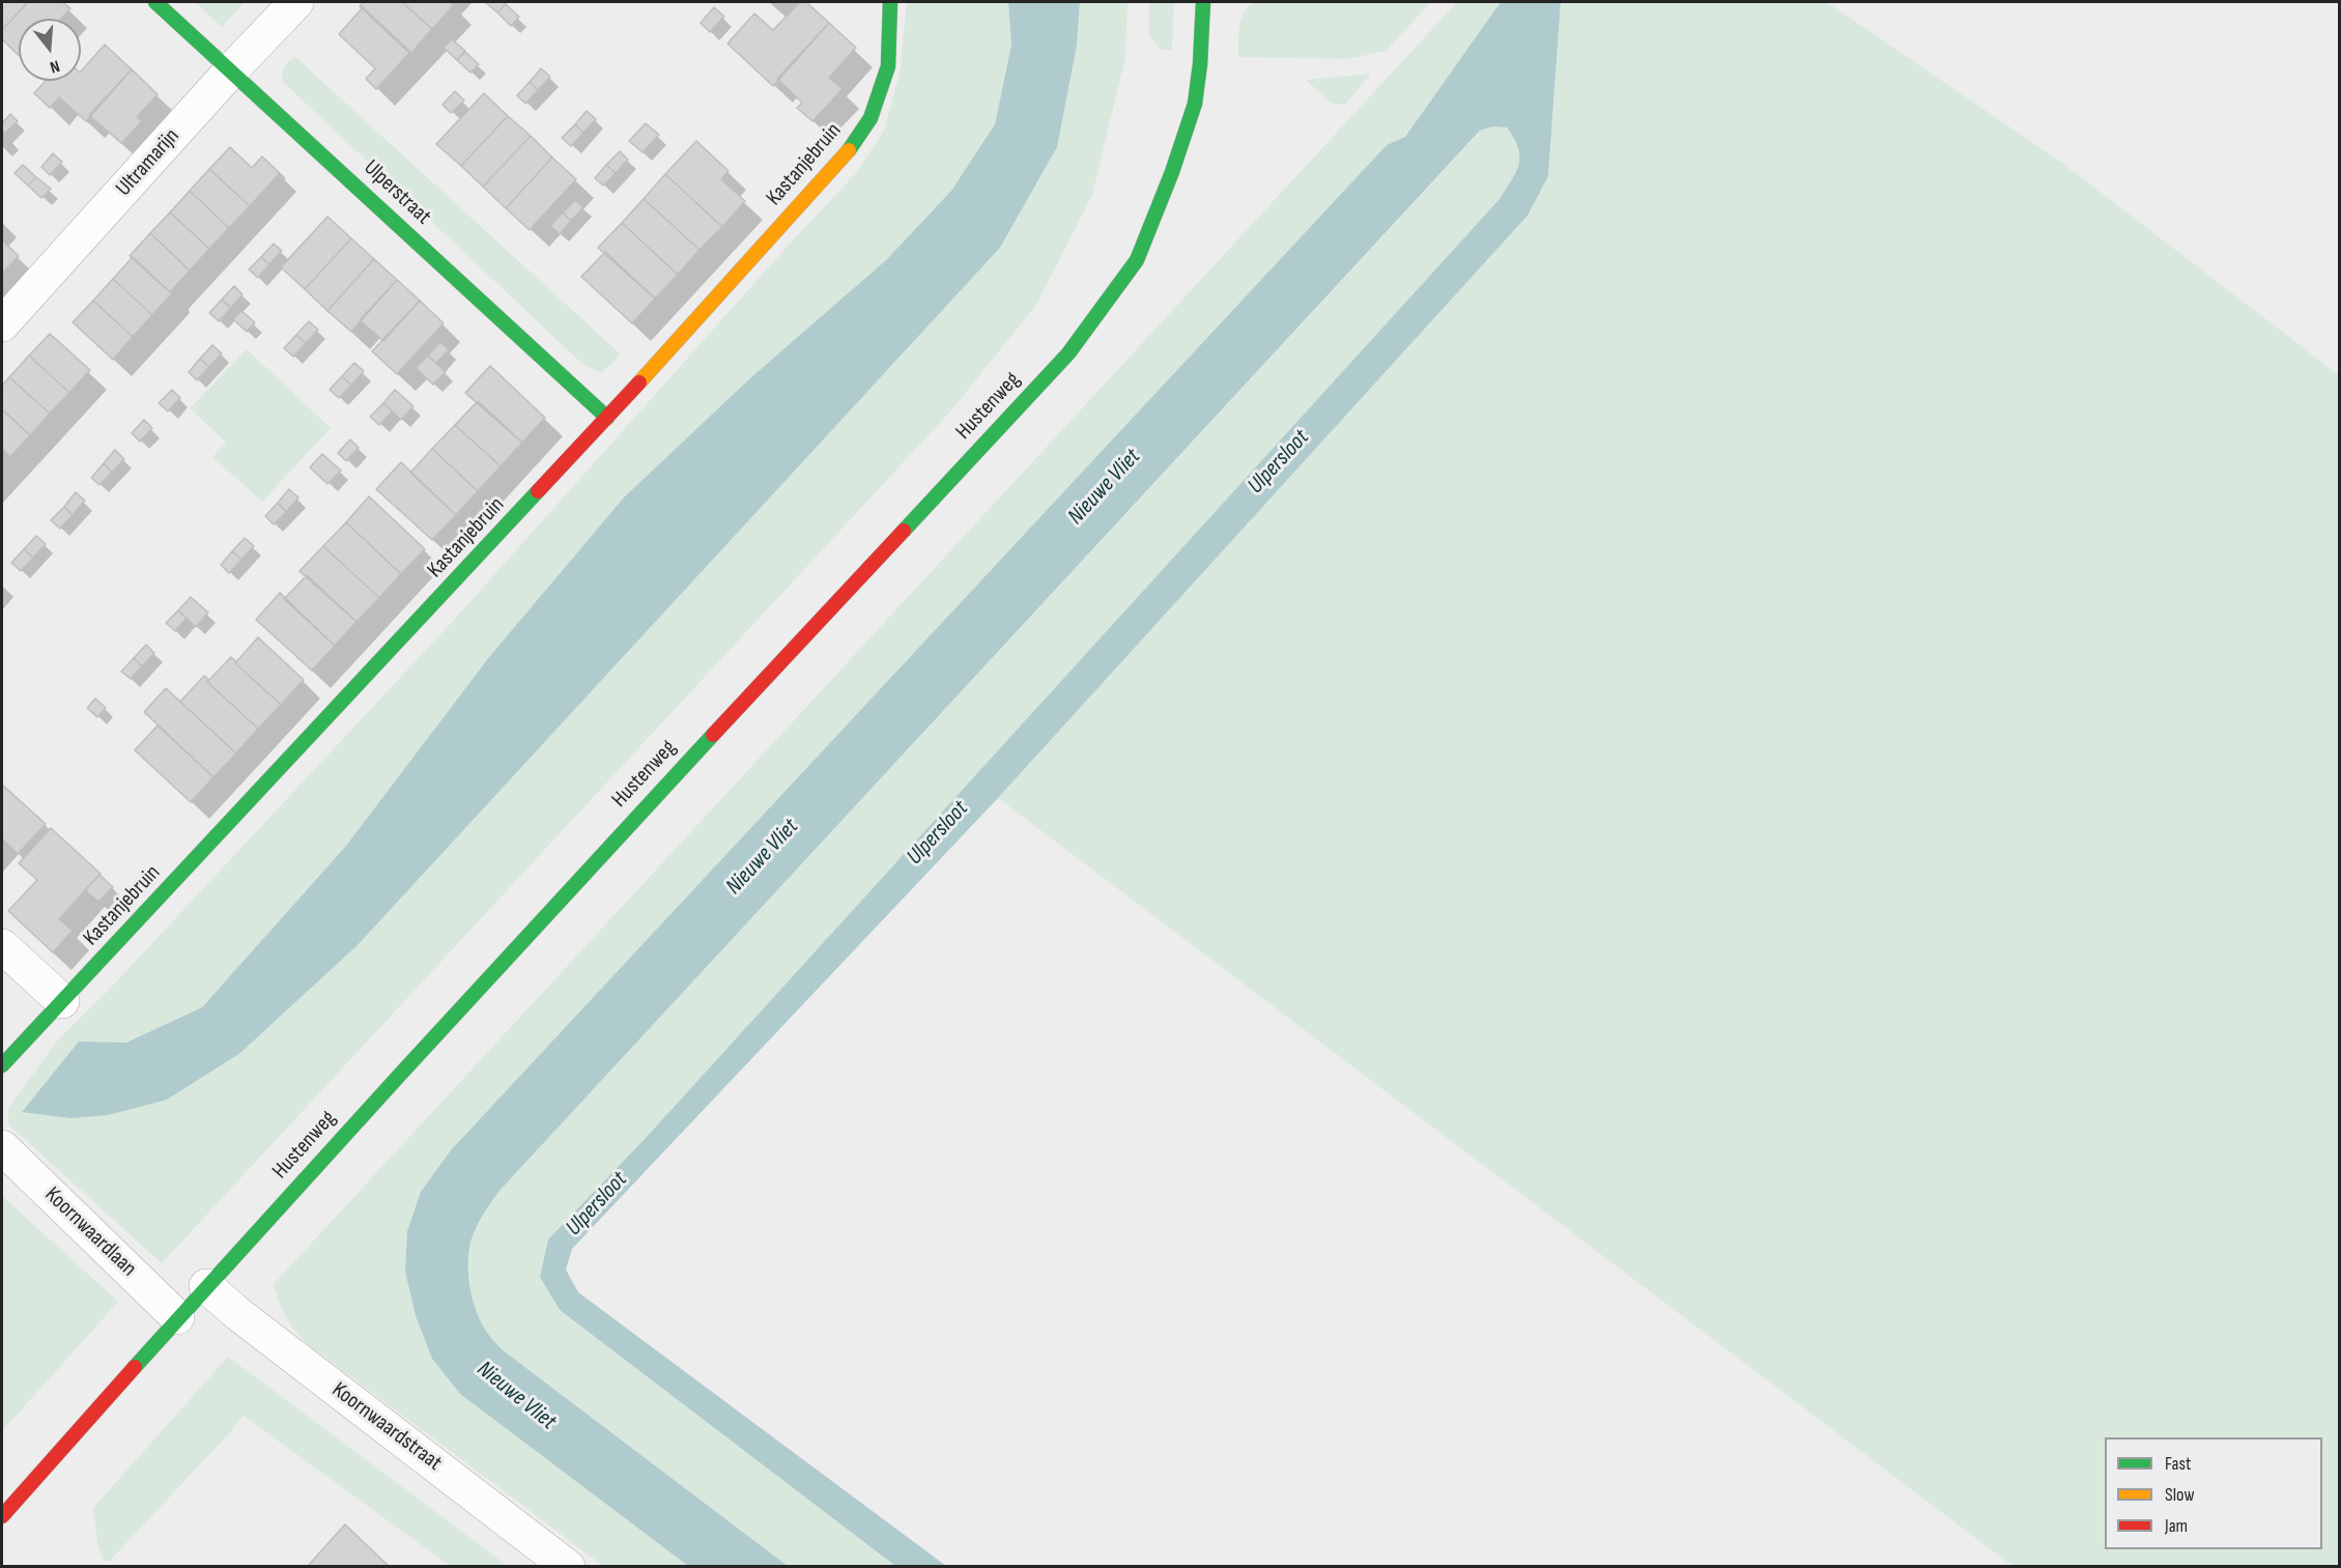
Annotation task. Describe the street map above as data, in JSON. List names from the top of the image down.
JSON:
{
  "streets": {
    "street": [
      "Ultramarijn",
      "Kastanjebruin",
      "Ulperstraat",
      "Hustenweg",
      "Koornwaardlaan",
      "Koornwaardstraat"
    ]
  },
  "crossings": [
    ["Ultramarijn", "Ulperstraat"],
    ["Kastanjebruin", "Ulperstraat"],
    ["Hustenweg", "Koornwaardlaan"],
    ["Hustenweg", "Koornwaardstraat"]
  ],
  "water": ["Ulpersloot", "Nieuwe Vliet"],
  "legend": ["Fast", "Slow", "Jam"],
  "north": "bottom"
}
